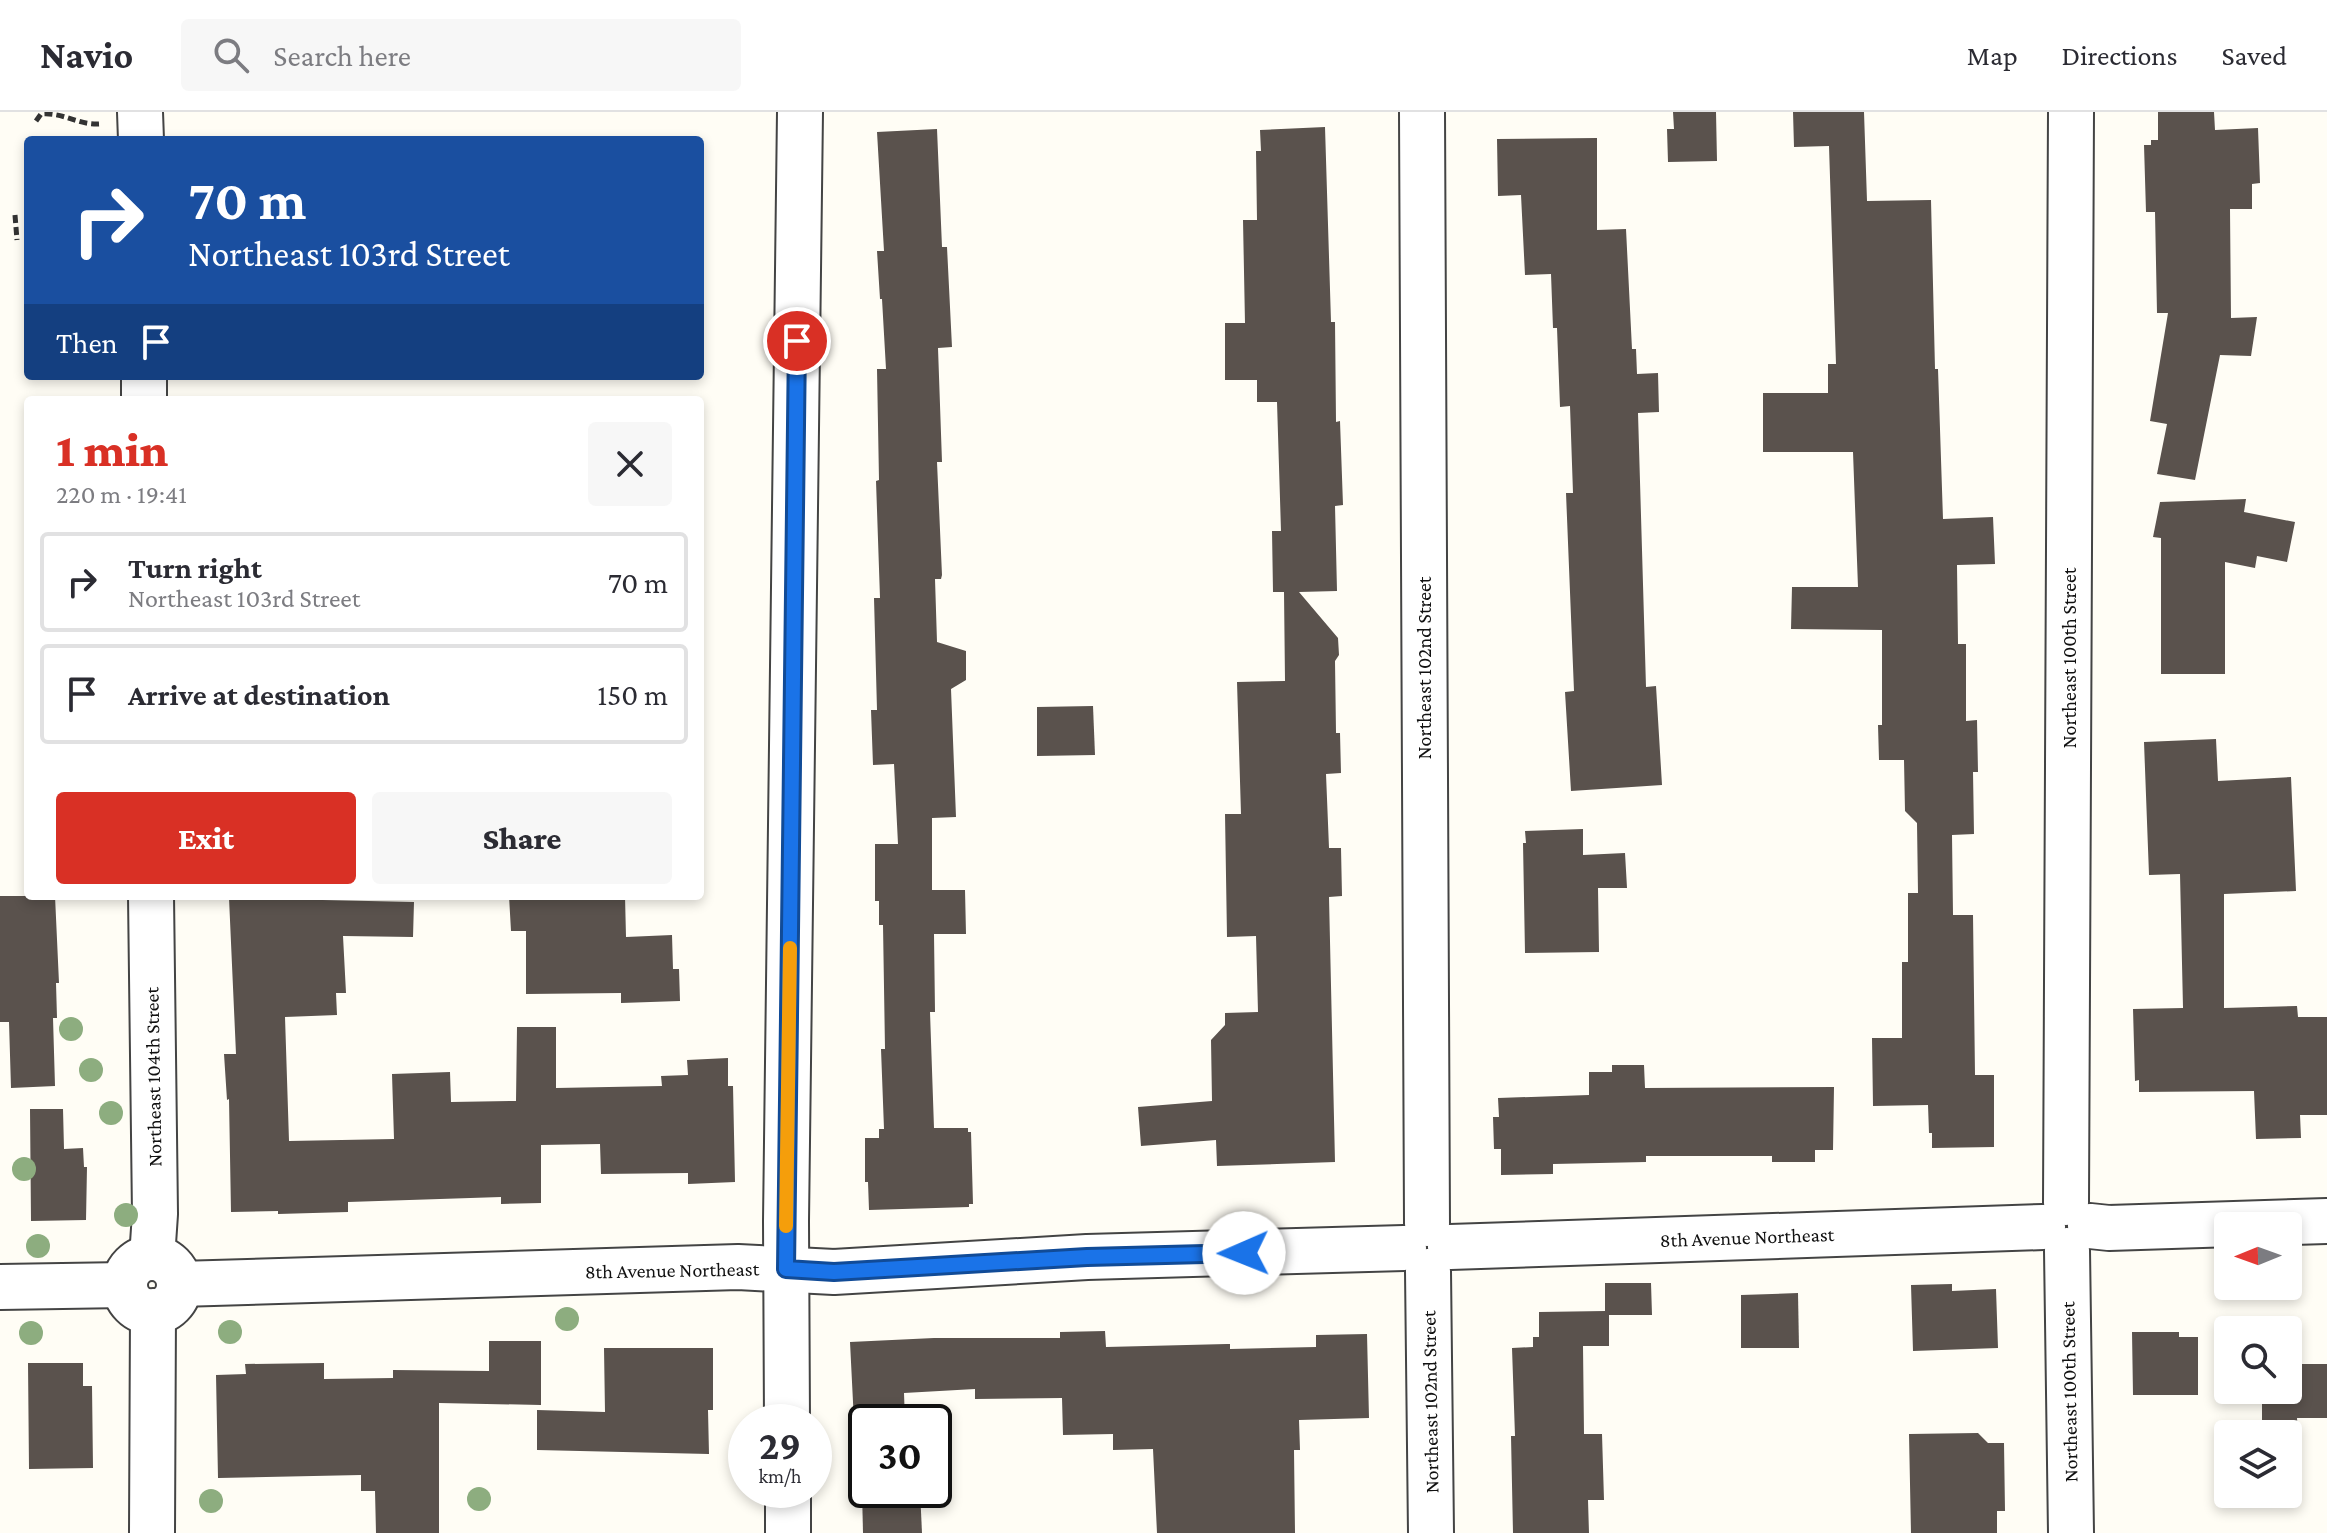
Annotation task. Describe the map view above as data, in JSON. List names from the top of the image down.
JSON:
{
  "streets": {
    "street": [
      "Northeast 100th Street",
      "Northeast 102nd Street",
      "Northeast 104th Street",
      "8th Avenue Northeast"
    ]
  },
  "crossings": [
    ["Northeast 100th Street", "8th Avenue Northeast"],
    ["Northeast 102nd Street", "8th Avenue Northeast"],
    ["Northeast 104th Street", "8th Avenue Northeast"]
  ],
  "north": "left",
  "page": {
    "header": "Navio",
    "search": "Search here",
    "nav": ["Map", "Directions", "Saved"],
    "turn": ["70 m", "Northeast 103rd Street"],
    "then": "Then",
    "heading": ["1 min", "220 m · 19:41"],
    "list": [
      {
        "name": "Turn right",
        "note": "Northeast 103rd Street",
        "value": "70 m"
      },
      {
        "name": "Arrive at destination",
        "value": "150 m"
      }
    ],
    "buttons": ["Exit", "Share"],
    "speed": "29 km/h",
    "limit": "30"
  }
}
